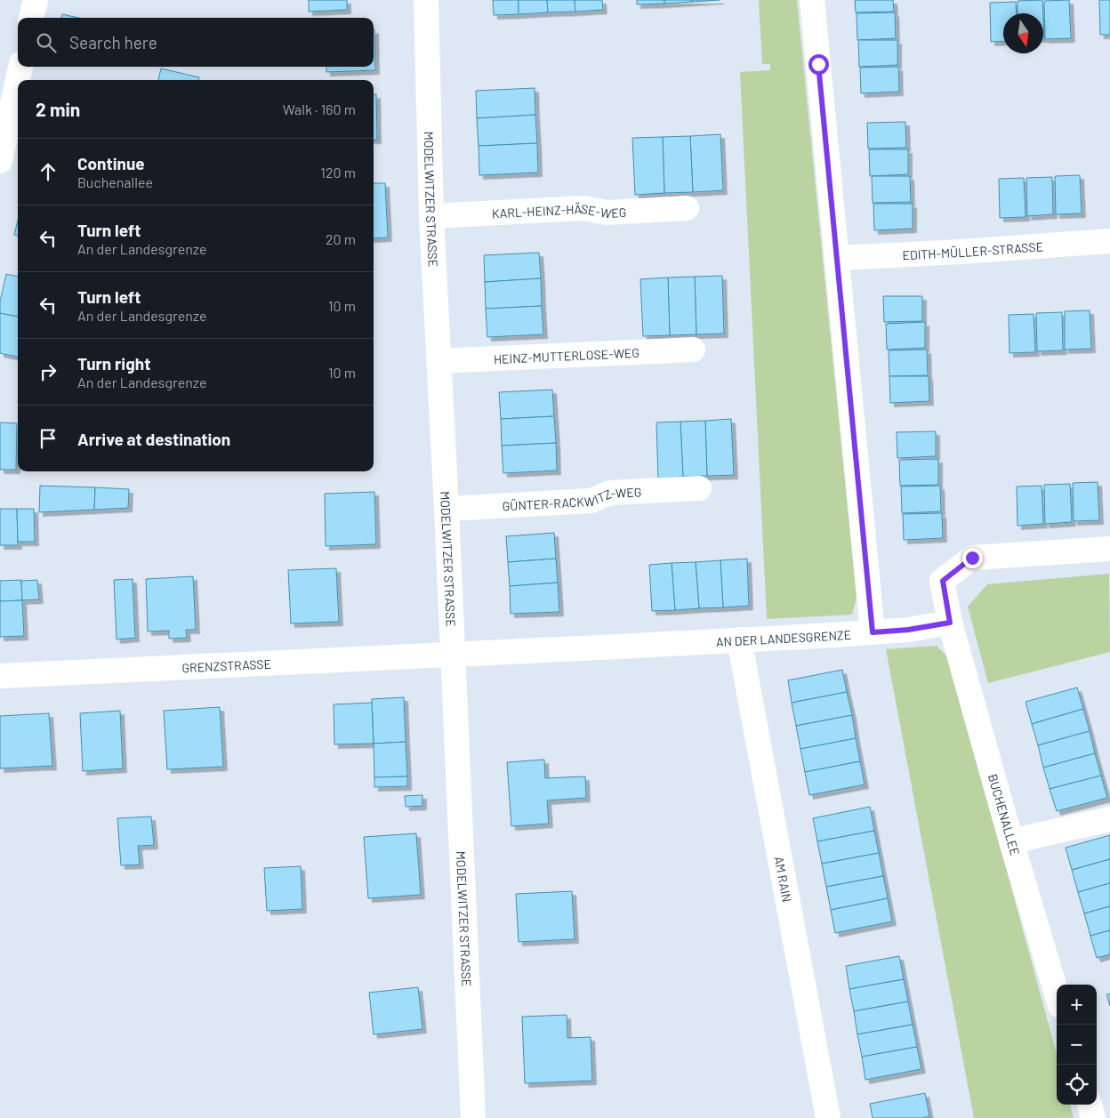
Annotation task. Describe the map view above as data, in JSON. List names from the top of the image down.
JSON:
{
  "streets": {
    "street": [
      "MODELWITZER STRASSE",
      "KARL-HEINZ-HÄSE-WEG",
      "EDITH-MÜLLER-STRASSE",
      "HEINZ-MUTTERLOSE-WEG",
      "GÜNTER-RACKWITZ-WEG",
      "AN DER LANDESGRENZE",
      "GRENZSTRASSE",
      "BUCHENALLEE",
      "AM RAIN"
    ]
  },
  "crossings": [
    ["MODELWITZER STRASSE", "KARL-HEINZ-HÄSE-WEG"],
    ["MODELWITZER STRASSE", "HEINZ-MUTTERLOSE-WEG"],
    ["MODELWITZER STRASSE", "GÜNTER-RACKWITZ-WEG"],
    ["MODELWITZER STRASSE", "AN DER LANDESGRENZE"],
    ["MODELWITZER STRASSE", "GRENZSTRASSE"],
    ["AN DER LANDESGRENZE", "GRENZSTRASSE"],
    ["AN DER LANDESGRENZE", "BUCHENALLEE"],
    ["AN DER LANDESGRENZE", "AM RAIN"]
  ],
  "north": "bottom",
  "page": {
    "search": "Search here",
    "heading": ["2 min", "Walk · 160 m"],
    "list": [
      ["Continue", "Buchenallee", "120 m"],
      ["Turn left", "An der Landesgrenze", "20 m"],
      ["Turn left", "An der Landesgrenze", "10 m"],
      ["Turn right", "An der Landesgrenze", "10 m"],
      "Arrive at destination"
    ],
    "map_buttons": ["+", "−"]
  }
}
